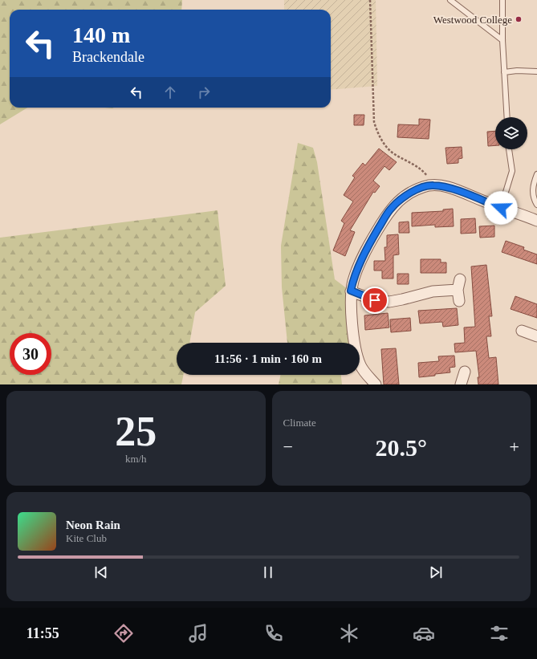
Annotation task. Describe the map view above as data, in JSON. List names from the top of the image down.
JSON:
{
  "places": ["Westwood College"],
  "page": {
    "turn": ["140 m", "Brackendale"],
    "limit": "30",
    "trip": "11:56 · 1 min · 160 m",
    "tile": [
      ["25", "km/h"],
      "Climate"
    ],
    "heat": ["−", "20.5°", "+"],
    "song": ["Neon Rain", "Kite Club"],
    "tabs": "11:55"
  }
}
